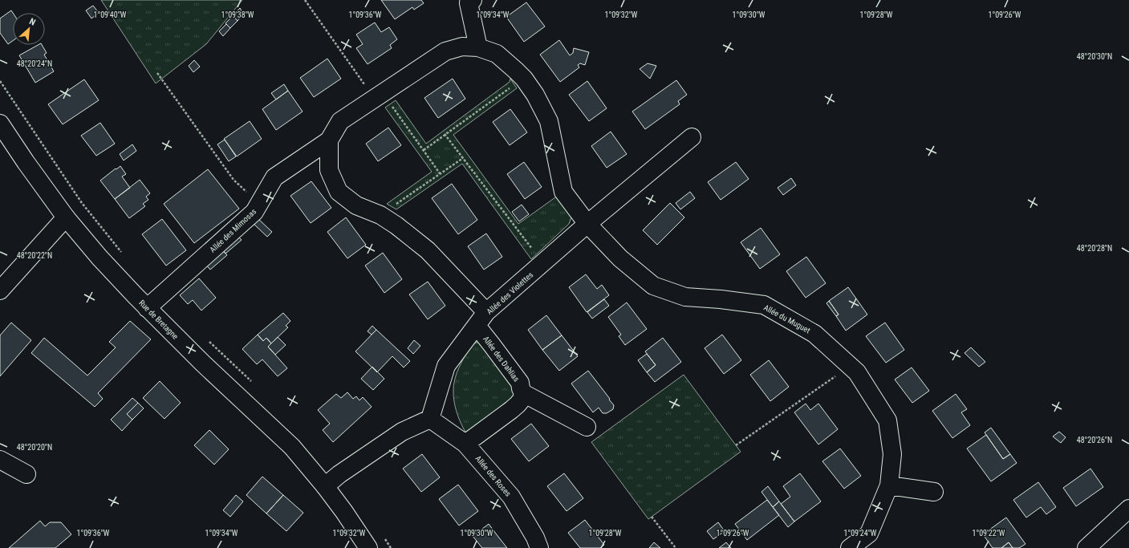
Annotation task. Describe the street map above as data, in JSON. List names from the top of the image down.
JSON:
{
  "streets": {
    "street": [
      "Allée des Mimosas",
      "Allée des Violettes",
      "Allée du Muguet",
      "Rue de Bretagne",
      "Allée des Dahlias",
      "Allée des Roses"
    ]
  },
  "crossings": [
    ["Allée des Mimosas", "Allée des Violettes"],
    ["Allée des Mimosas", "Allée du Muguet"],
    ["Allée des Mimosas", "Rue de Bretagne"],
    ["Allée des Violettes", "Allée du Muguet"],
    ["Allée des Violettes", "Allée des Dahlias"],
    ["Allée des Violettes", "Allée des Roses"]
  ],
  "north": "top right",
  "coordinates": [
    "1°09'40\"W",
    "1°09'38\"W",
    "1°09'36\"W",
    "1°09'34\"W",
    "1°09'32\"W",
    "1°09'30\"W",
    "1°09'28\"W",
    "1°09'26\"W",
    "48°20'30\"N",
    "48°20'24\"N",
    "48°20'28\"N",
    "48°20'22\"N",
    "48°20'26\"N",
    "48°20'20\"N",
    "1°09'24\"W",
    "1°09'22\"W"
  ]
}
